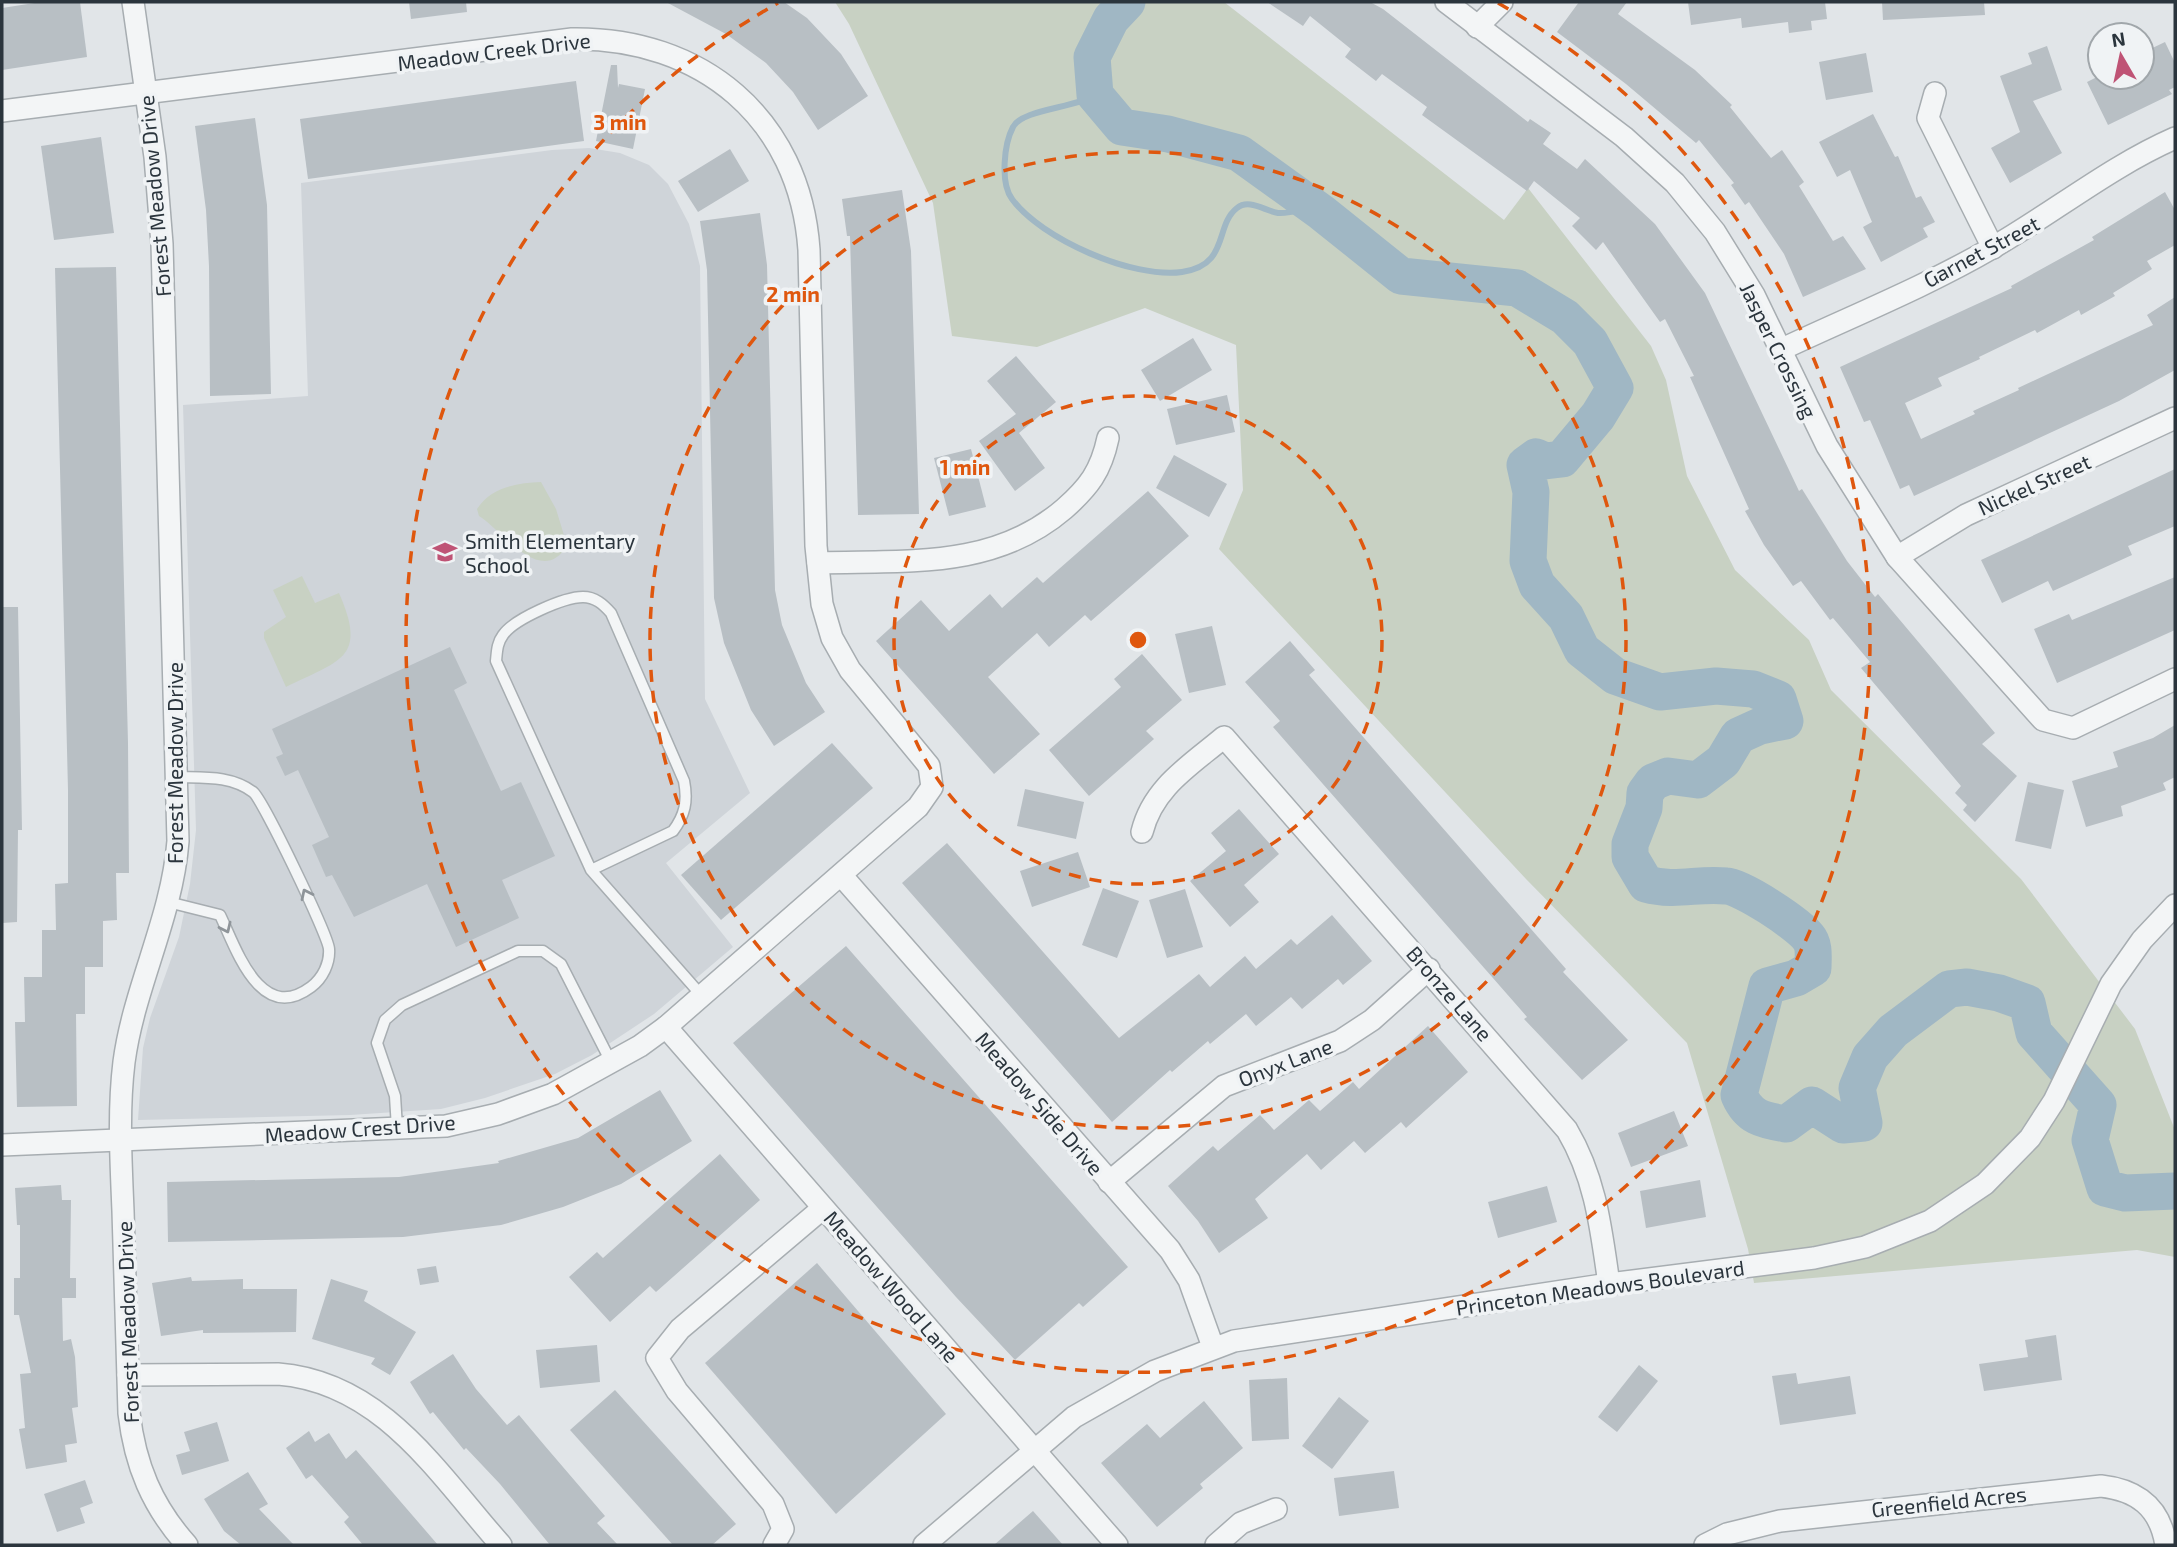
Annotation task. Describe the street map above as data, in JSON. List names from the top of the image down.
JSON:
{
  "streets": {
    "street": [
      "Meadow Creek Drive",
      "Forest Meadow Drive",
      "Garnet Street",
      "Jasper Crossing",
      "Nickel Street",
      "Bronze Lane",
      "Onyx Lane",
      "Meadow Side Drive",
      "Meadow Crest Drive",
      "Meadow Wood Lane",
      "Princeton Meadows Boulevard",
      "Greenfield Acres"
    ]
  },
  "crossings": [
    ["Meadow Creek Drive", "Forest Meadow Drive"],
    ["Meadow Creek Drive", "Meadow Crest Drive"],
    ["Forest Meadow Drive", "Meadow Crest Drive"],
    ["Garnet Street", "Jasper Crossing"],
    ["Jasper Crossing", "Nickel Street"],
    ["Bronze Lane", "Onyx Lane"],
    ["Bronze Lane", "Princeton Meadows Boulevard"],
    ["Onyx Lane", "Meadow Side Drive"],
    ["Meadow Side Drive", "Meadow Crest Drive"],
    ["Meadow Side Drive", "Princeton Meadows Boulevard"],
    ["Meadow Crest Drive", "Meadow Wood Lane"],
    ["Meadow Wood Lane", "Princeton Meadows Boulevard"]
  ],
  "places": {
    "school or university": ["Smith Elementary School"]
  },
  "north": "top",
  "rings": ["3 min", "2 min", "1 min"]
}
